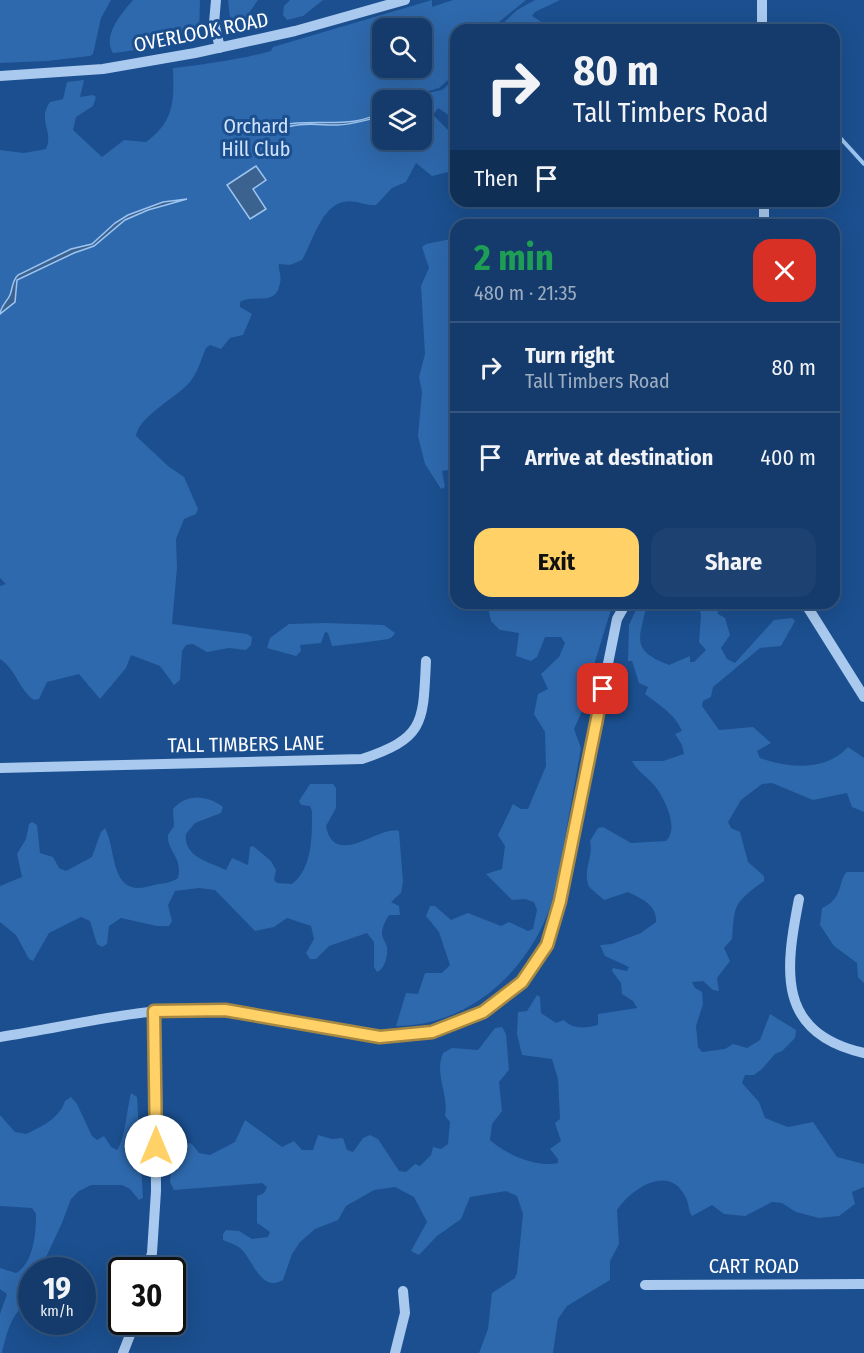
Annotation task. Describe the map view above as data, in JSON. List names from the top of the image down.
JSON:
{
  "streets": {
    "street": ["OVERLOOK ROAD", "TALL TIMBERS LANE", "CART ROAD"]
  },
  "parks": ["Orchard Hill Club"],
  "page": {
    "turn": ["80 m", "Tall Timbers Road"],
    "then": "Then",
    "heading": ["2 min", "480 m · 21:35"],
    "list": [
      {
        "name": "Turn right",
        "note": "Tall Timbers Road",
        "value": "80 m"
      },
      {
        "name": "Arrive at destination",
        "value": "400 m"
      }
    ],
    "buttons": ["Exit", "Share"],
    "speed": "19 km/h",
    "limit": "30"
  }
}
